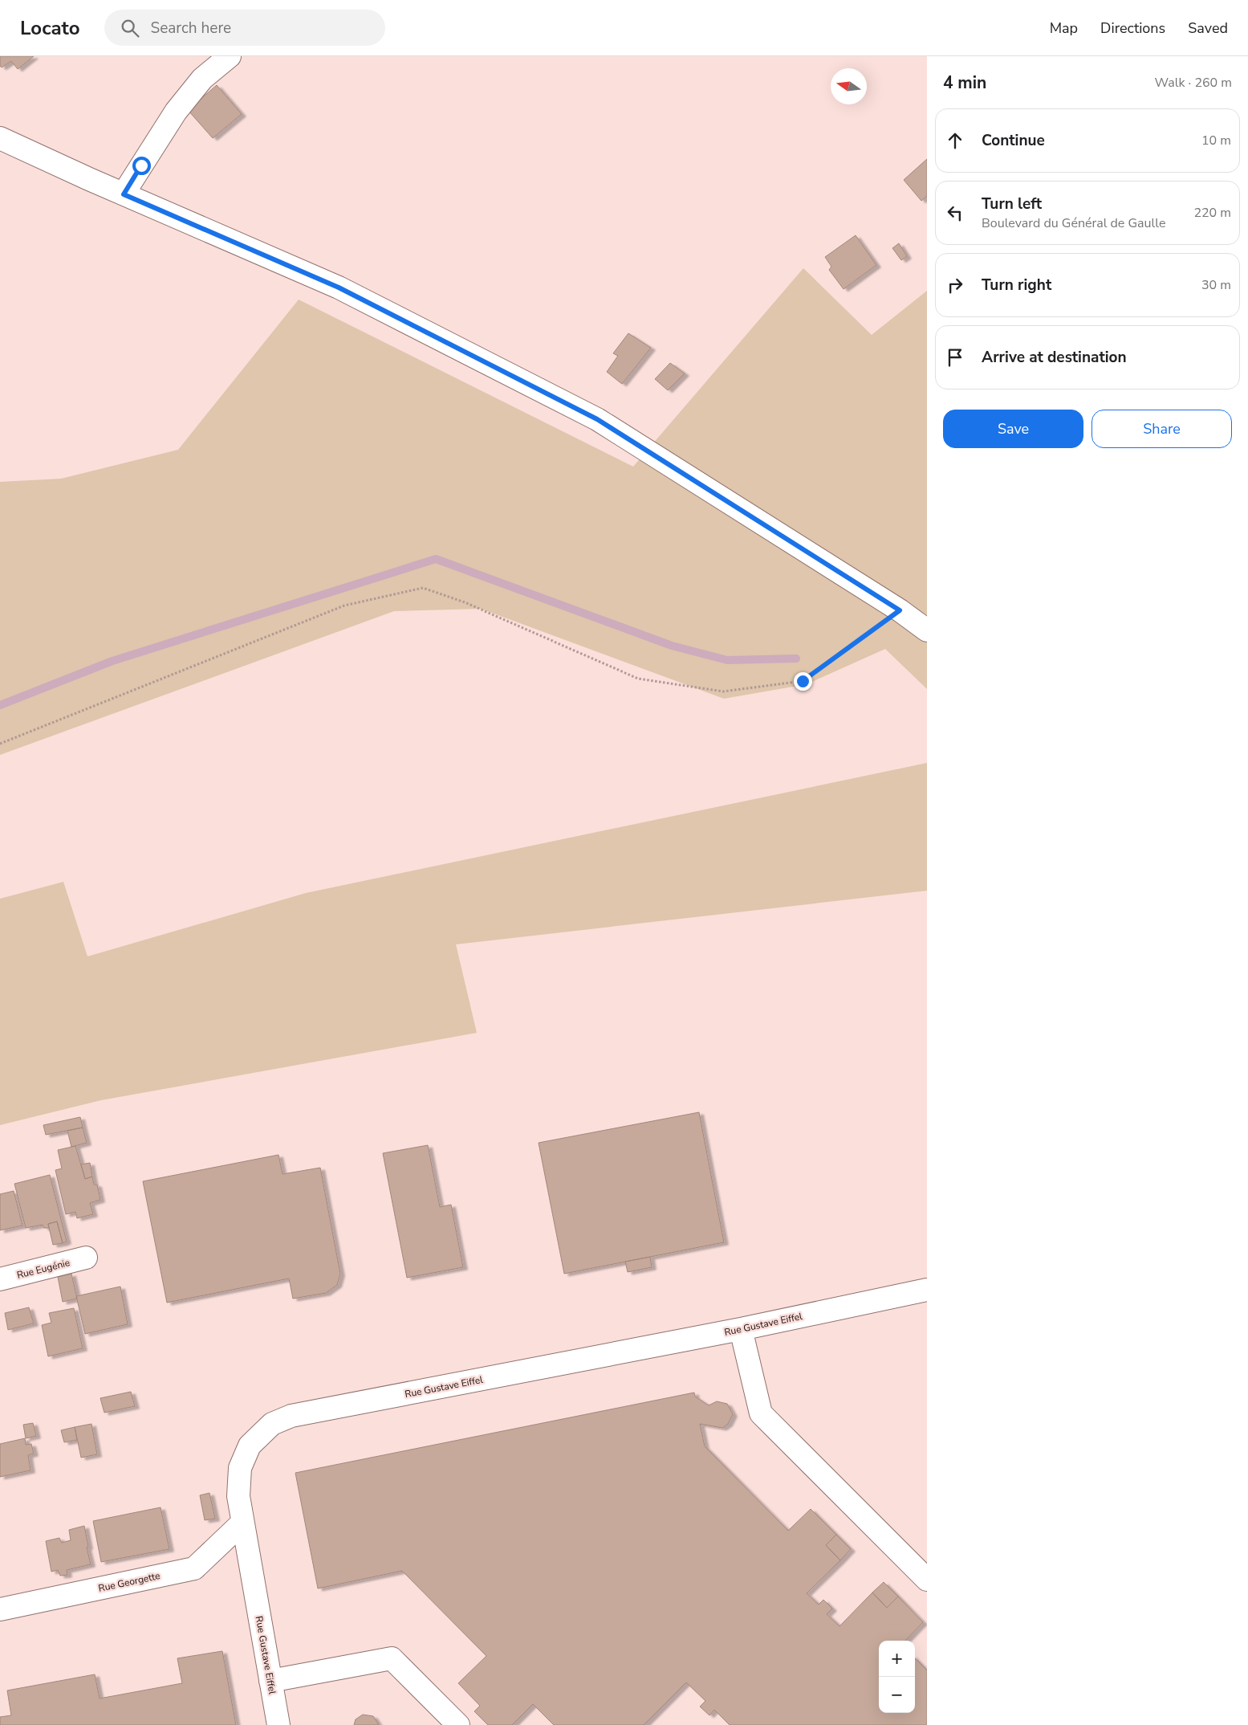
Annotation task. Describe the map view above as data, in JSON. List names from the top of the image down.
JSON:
{
  "streets": {
    "street": ["Rue Eugénie", "Rue Gustave Eiffel", "Rue Georgette"]
  },
  "crossings": [
    ["Rue Gustave Eiffel", "Rue Georgette"]
  ],
  "north": "left",
  "page": {
    "header": "Locato",
    "search": "Search here",
    "nav": ["Map", "Directions", "Saved"],
    "heading": ["4 min", "Walk · 260 m"],
    "list": [
      ["Continue", "10 m"],
      ["Turn left", "Boulevard du Général de Gaulle", "220 m"],
      ["Turn right", "30 m"],
      "Arrive at destination"
    ],
    "buttons": ["Save", "Share"],
    "map_buttons": ["+", "−"]
  }
}
